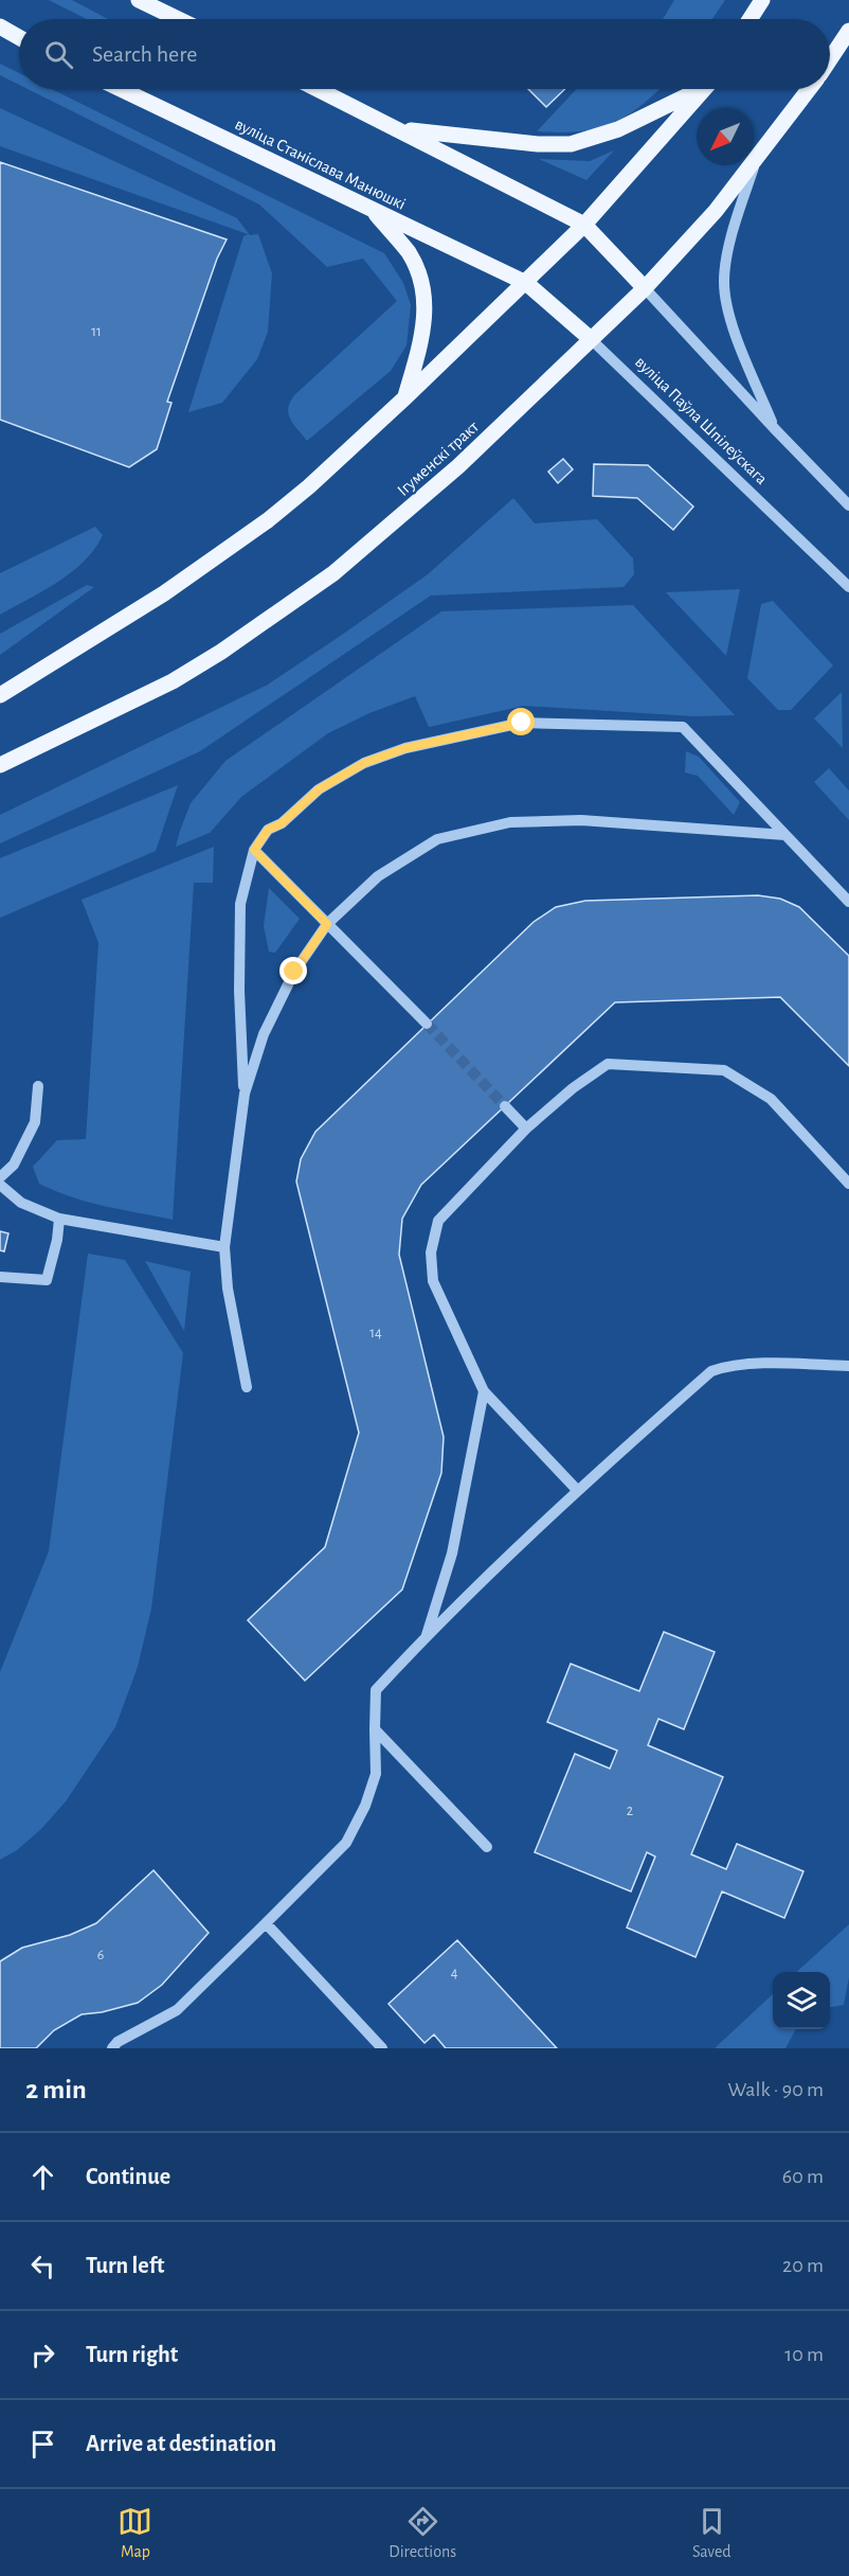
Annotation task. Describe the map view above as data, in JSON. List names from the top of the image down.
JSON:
{
  "streets": {
    "main road": ["вуліца Станіслава Манюшкі", "вуліца Паўла Шпілеўскага", "Ігуменскі тракт"]
  },
  "crossings": [
    ["вуліца Станіслава Манюшкі", "вуліца Паўла Шпілеўскага"],
    ["вуліца Паўла Шпілеўскага", "Ігуменскі тракт"]
  ],
  "house_numbers": [
    "11",
    "14",
    "2",
    "6",
    "4"
  ],
  "north": "bottom left",
  "page": {
    "search": "Search here",
    "heading": ["2 min", "Walk · 90 m"],
    "list": [
      ["Continue", "60 m"],
      ["Turn left", "20 m"],
      ["Turn right", "10 m"],
      "Arrive at destination"
    ],
    "nav": ["Map", "Directions", "Saved"]
  }
}
